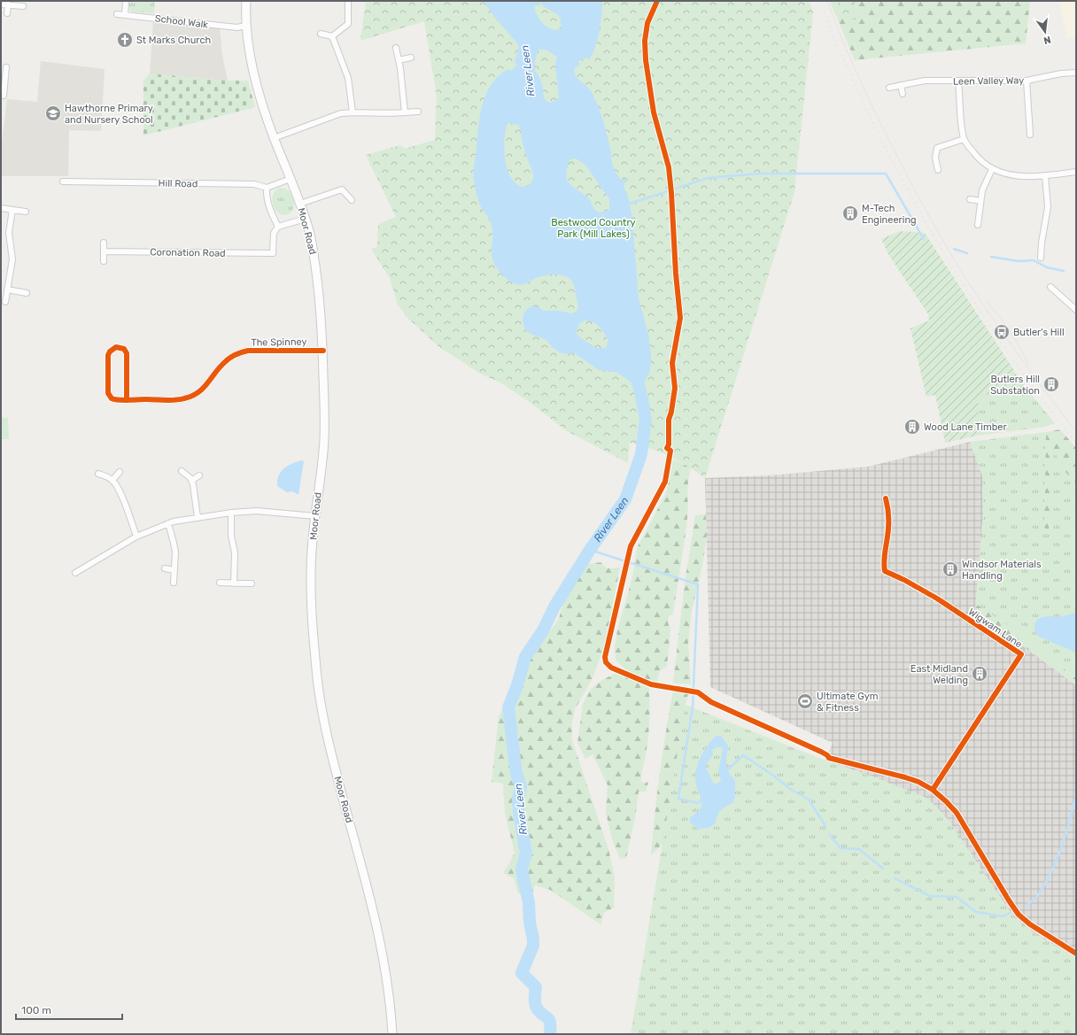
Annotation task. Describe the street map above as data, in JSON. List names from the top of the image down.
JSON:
{
  "streets": {
    "main road": ["Moor Road"],
    "street": [
      "School Walk",
      "Leen Valley Way",
      "Hill Road",
      "Coronation Road",
      "The Spinney",
      "Wigwam Lane"
    ]
  },
  "crossings": [
    ["School Walk", "Moor Road"],
    ["Moor Road", "The Spinney"]
  ],
  "water": ["River Leen"],
  "parks": ["Bestwood Country Park (Mill Lakes)"],
  "places": {
    "church": ["St Marks Church"],
    "school or university": ["Hawthorne Primary and Nursery School"],
    "building": [
      "M-Tech Engineering",
      "Butlers Hill Substation",
      "Wood Lane Timber",
      "Windsor Materials Handling",
      "East Midland Welding"
    ],
    "bus stop": ["Butler's Hill"],
    "sports": ["Ultimate Gym & Fitness"]
  },
  "scale_bar": "100 m",
  "north": "bottom"
}
